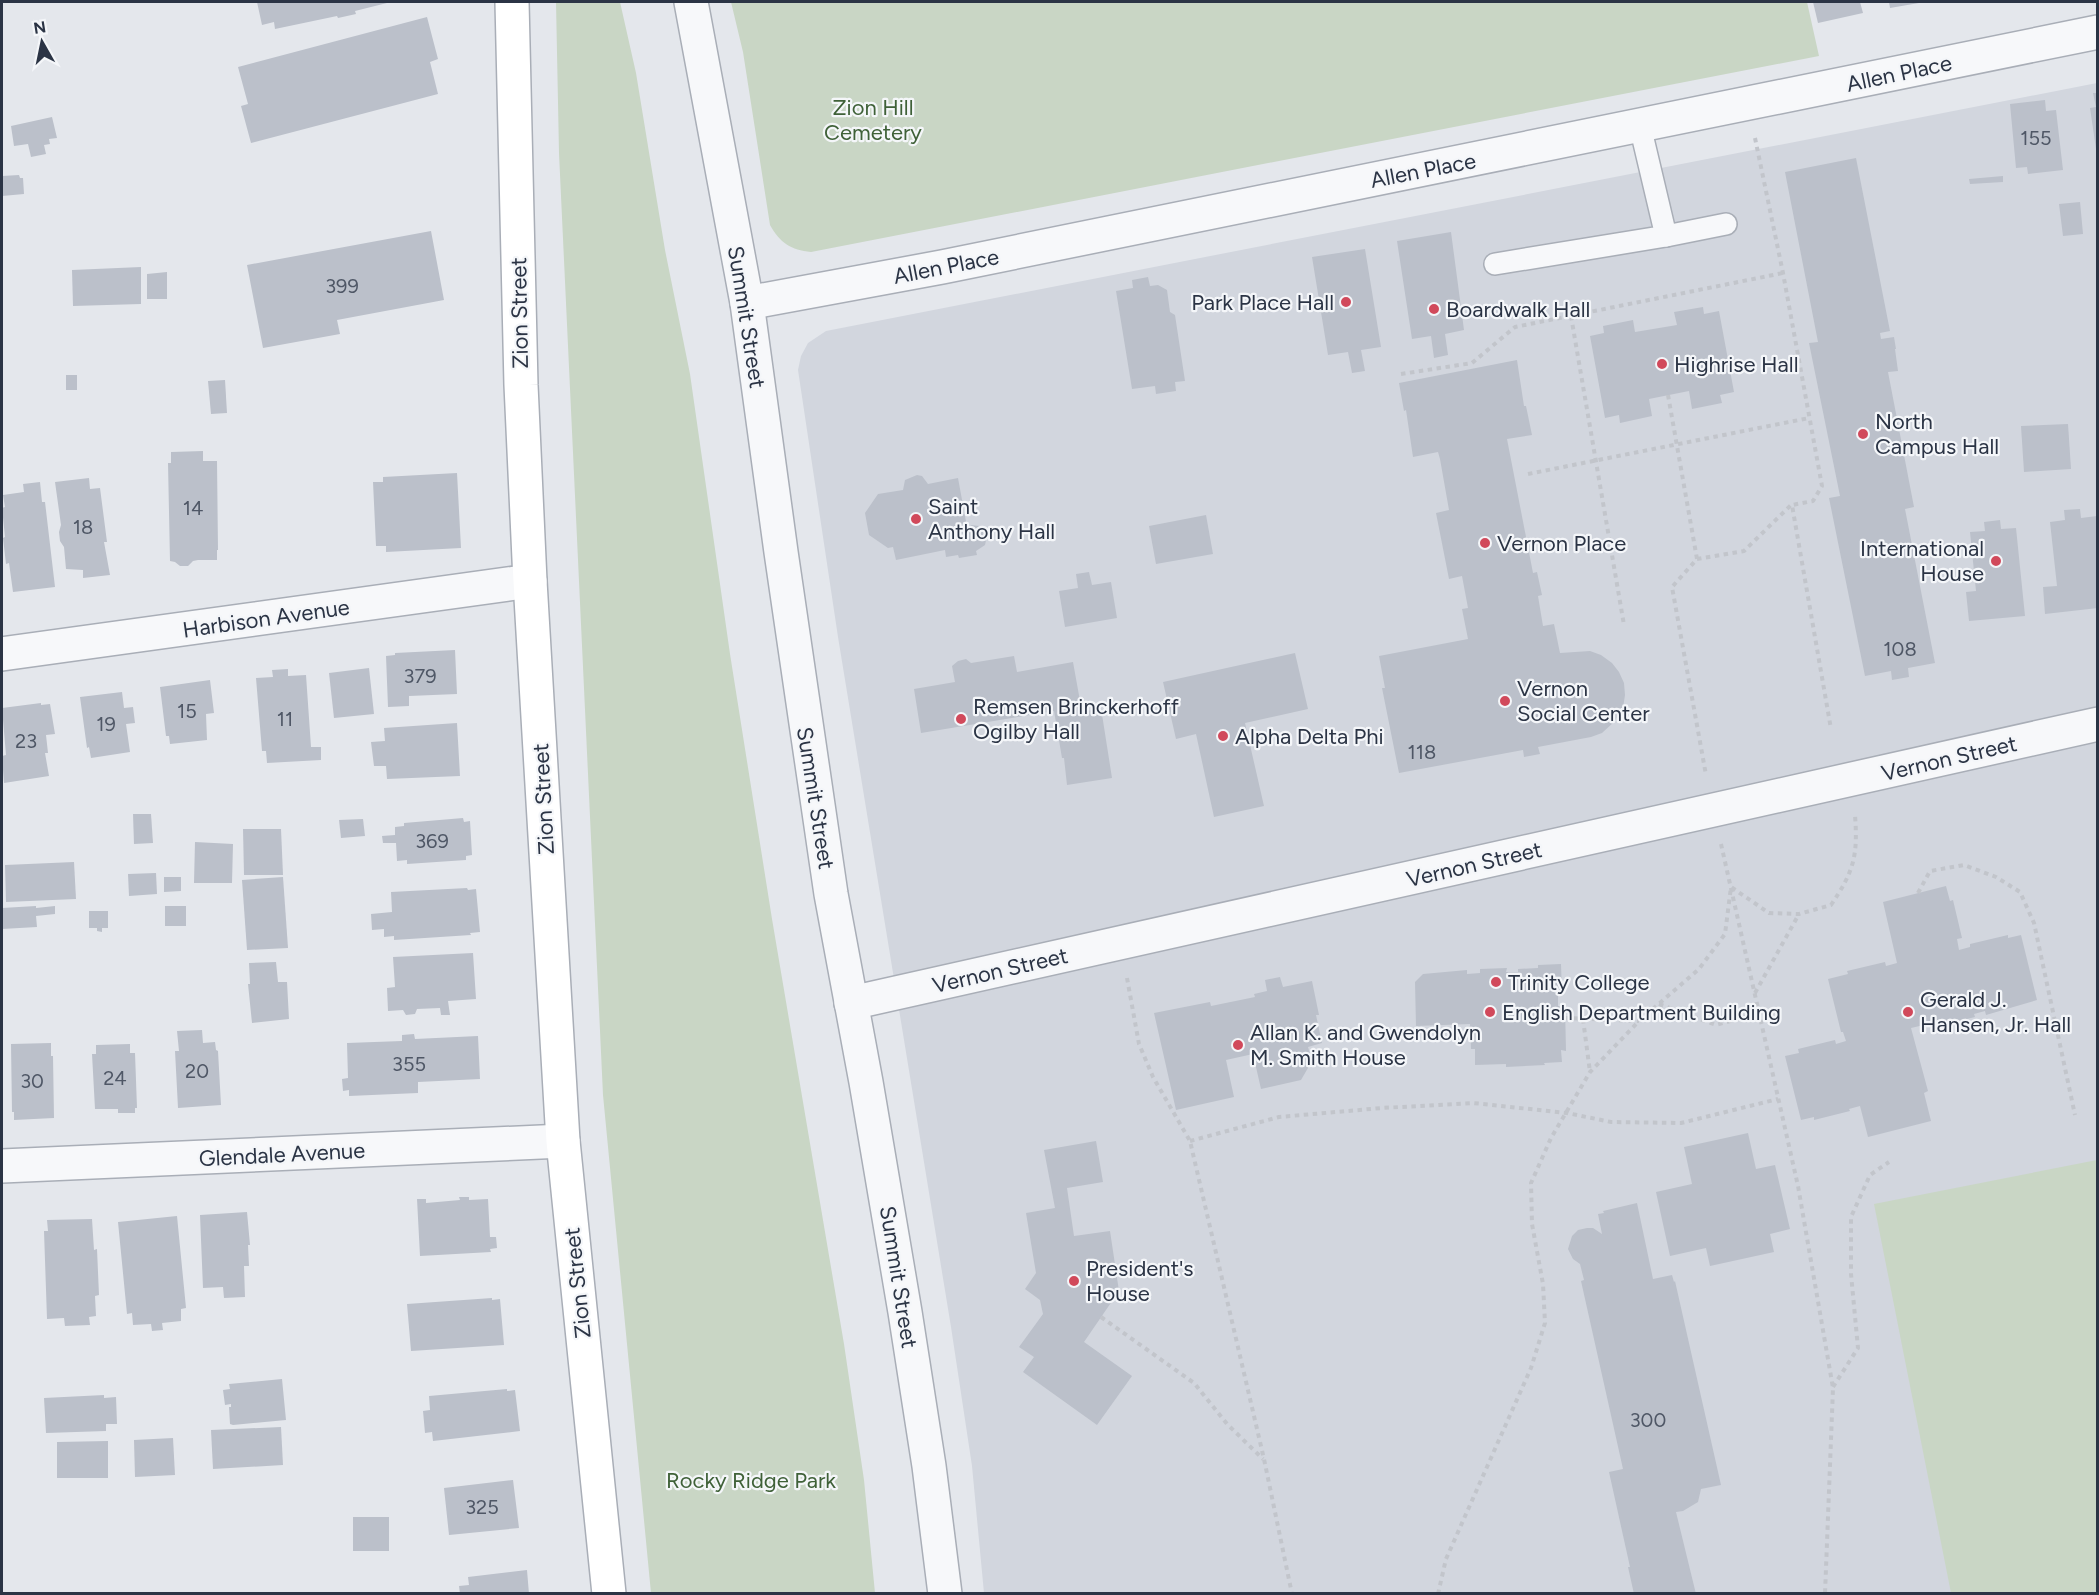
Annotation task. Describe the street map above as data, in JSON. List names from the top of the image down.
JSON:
{
  "streets": {
    "main road": ["Zion Street"],
    "street": [
      "Allen Place",
      "Summit Street",
      "Harbison Avenue",
      "Vernon Street",
      "Glendale Avenue"
    ]
  },
  "crossings": [
    ["Allen Place", "Summit Street"],
    ["Zion Street", "Harbison Avenue"],
    ["Zion Street", "Glendale Avenue"],
    ["Summit Street", "Vernon Street"]
  ],
  "parks": ["Zion Hill Cemetery", "Rocky Ridge Park"],
  "places": [
    "Park Place Hall",
    "Boardwalk Hall",
    "Highrise Hall",
    "North Campus Hall",
    "Saint Anthony Hall",
    "Vernon Place",
    "International House",
    "Vernon Social Center",
    "Remsen Brinckerhoff Ogilby Hall",
    "Alpha Delta Phi",
    "Trinity College",
    "English Department Building",
    "Gerald J. Hansen, Jr. Hall",
    "Allan K. and Gwendolyn M. Smith House",
    "President's House"
  ],
  "house_numbers": [
    "155",
    "399",
    "14",
    "18",
    "108",
    "379",
    "15",
    "11",
    "19",
    "23",
    "118",
    "369",
    "355",
    "20",
    "24",
    "30",
    "300",
    "325"
  ],
  "north": "top"
}
